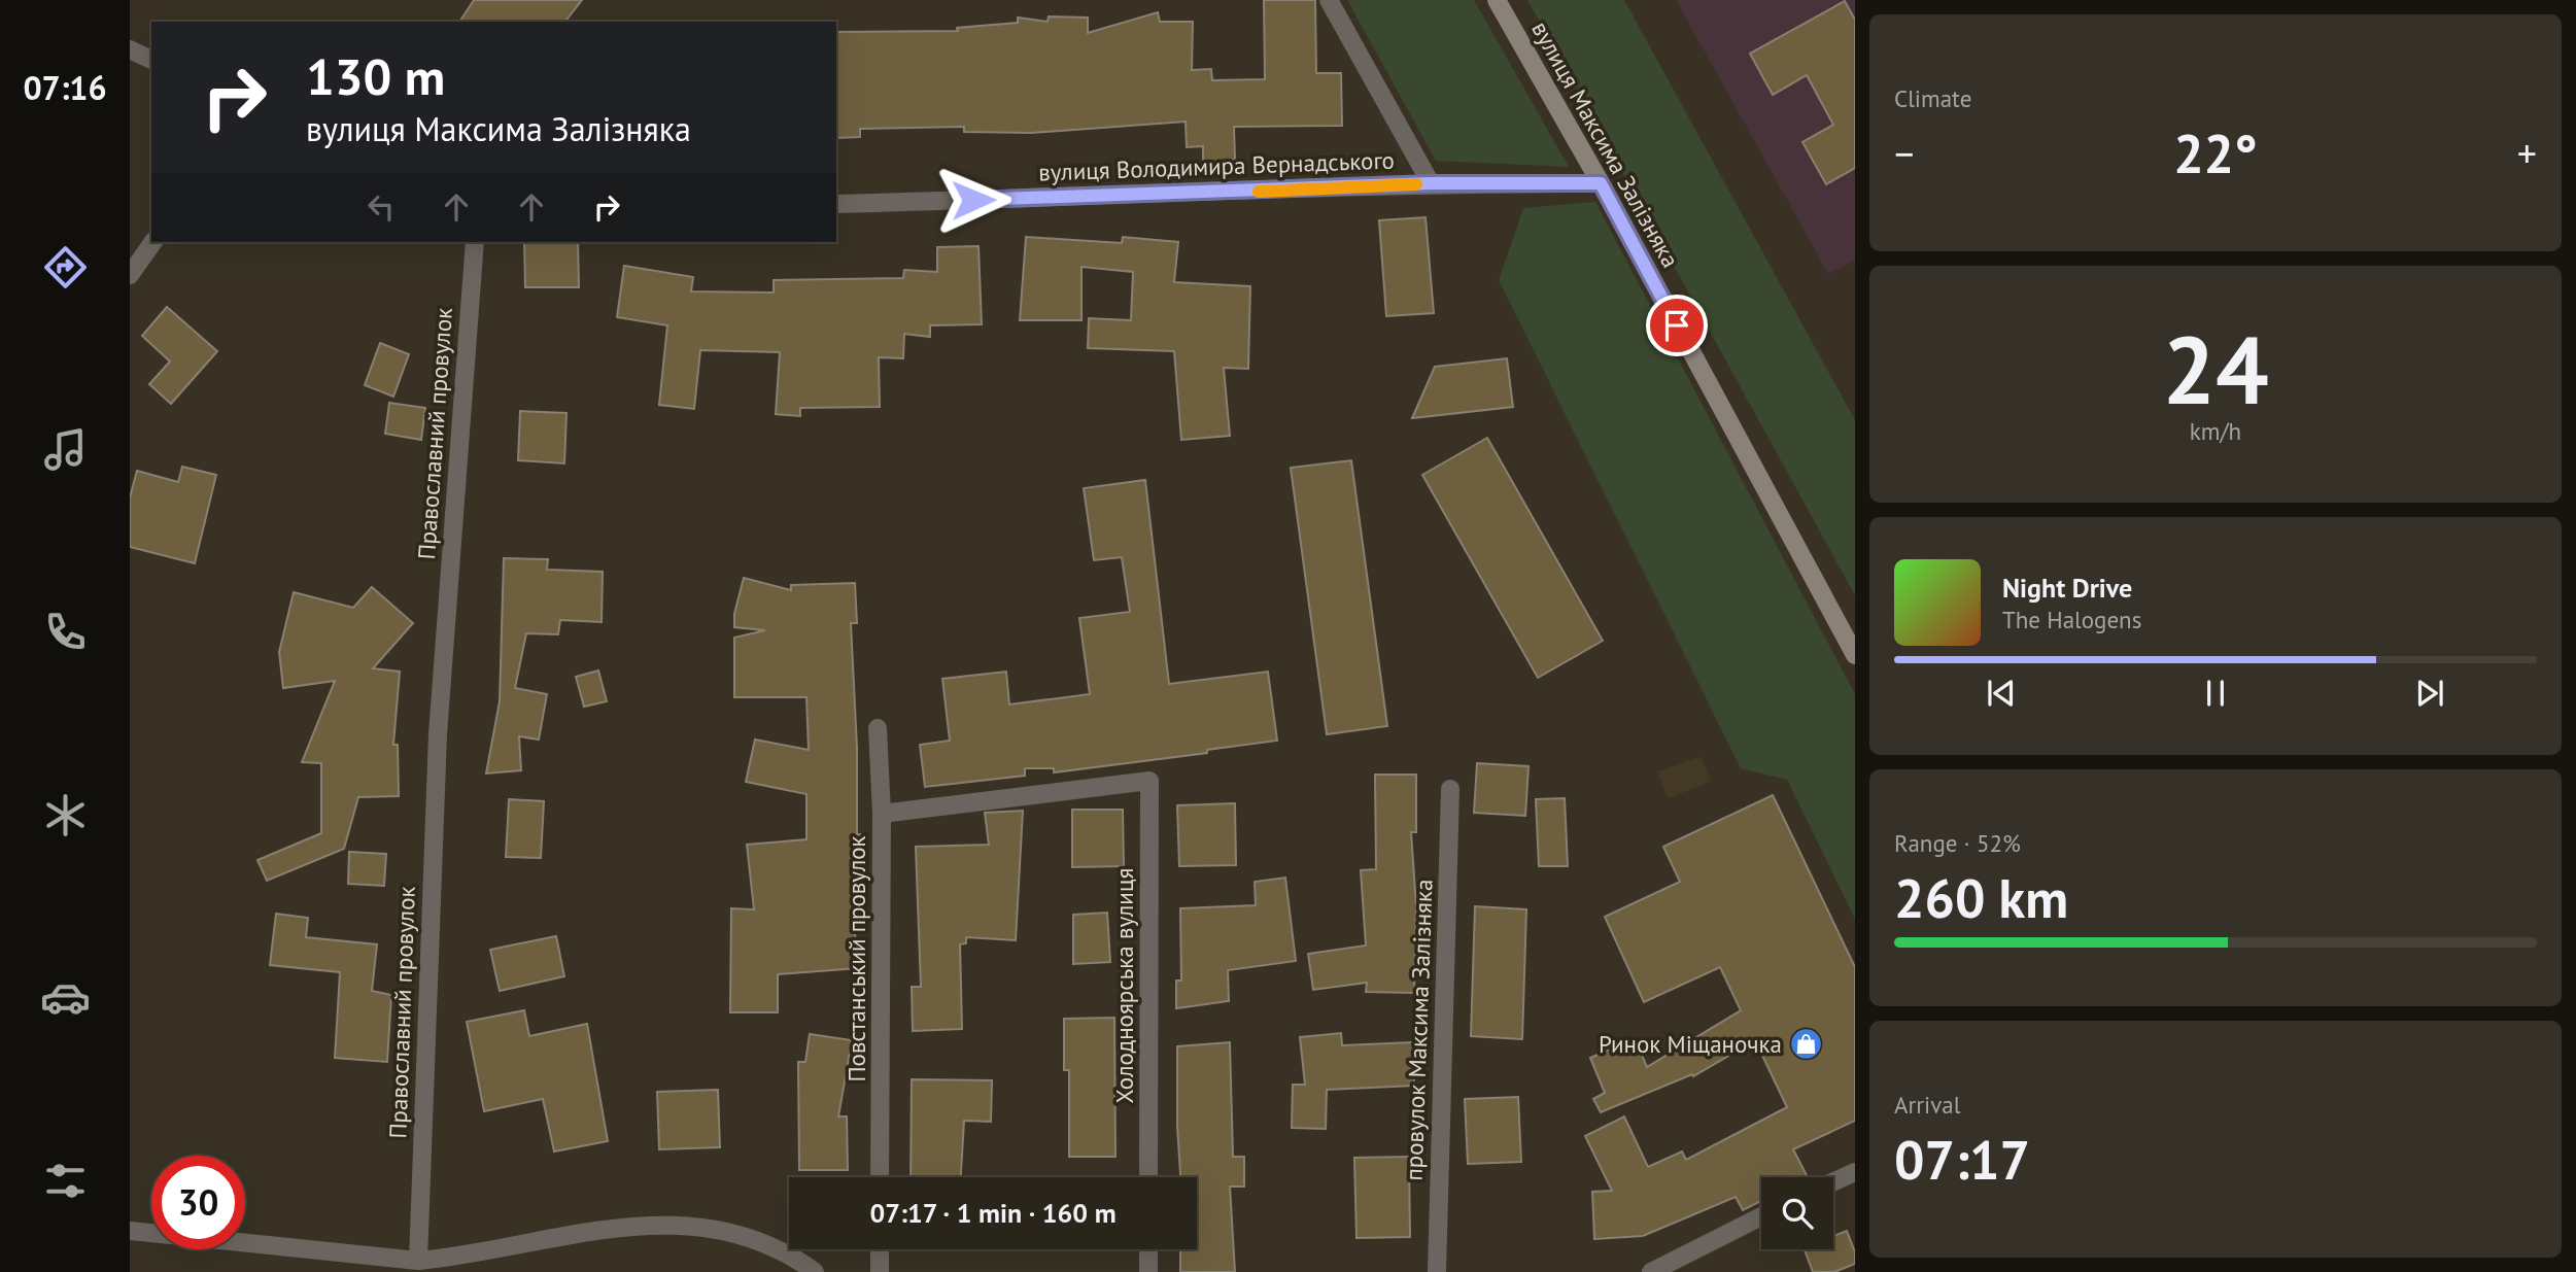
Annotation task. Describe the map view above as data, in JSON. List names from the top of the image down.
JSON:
{
  "streets": {
    "main road": ["вулиця Максима Залізняка"],
    "street": [
      "вулиця Володимира Вернадського",
      "Православний провулок",
      "Повстанський провулок",
      "Холодноярська вулиця",
      "провулок Максима Залізняка"
    ]
  },
  "crossings": [
    ["вулиця Максима Залізняка", "вулиця Володимира Вернадського"],
    ["Повстанський провулок", "Холодноярська вулиця"]
  ],
  "places": {
    "shop": ["Ринок Міщаночка"]
  },
  "page": {
    "tabs": "07:16",
    "tile": [
      "Climate",
      ["24", "km/h"],
      ["Range · 52%", "260 km"],
      ["Arrival", "07:17"]
    ],
    "turn": ["130 m", "вулиця Максима Залізняка"],
    "heat": ["−", "22°", "+"],
    "song": ["Night Drive", "The Halogens"],
    "limit": "30",
    "trip": "07:17 · 1 min · 160 m"
  }
}
